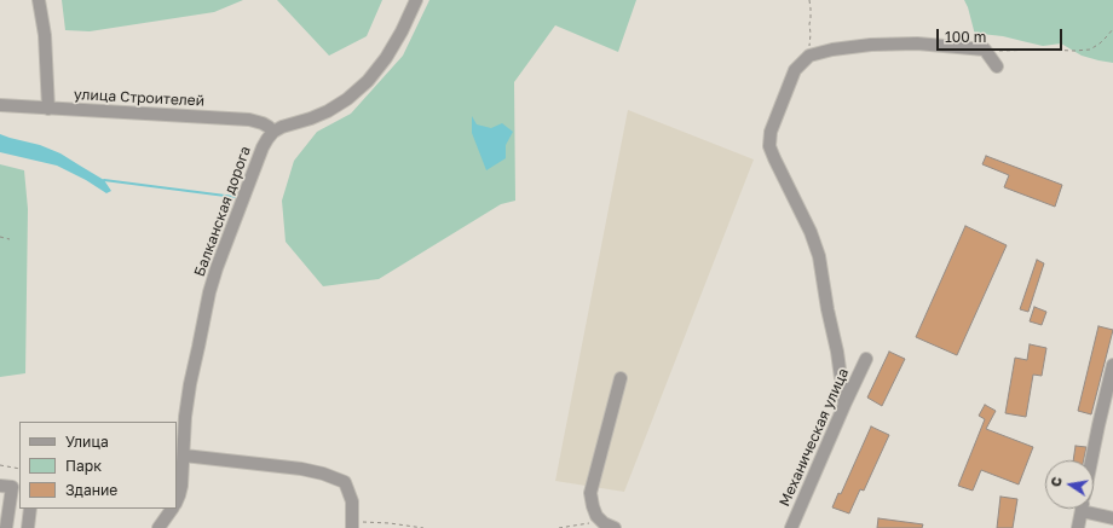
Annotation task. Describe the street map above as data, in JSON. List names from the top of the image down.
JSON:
{
  "streets": {
    "street": ["улица Строителей", "Балканская дорога", "Механическая улица"]
  },
  "crossings": [
    ["улица Строителей", "Балканская дорога"]
  ],
  "legend": ["Улица", "Парк", "Здание"],
  "scale_bar": "100 m",
  "north": "left"
}
